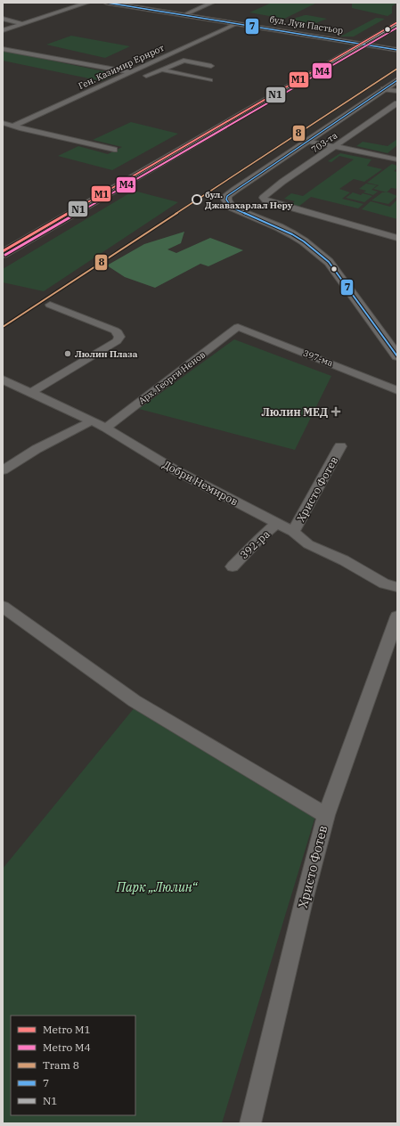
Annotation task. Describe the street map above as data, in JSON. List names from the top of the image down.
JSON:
{
  "streets": {
    "street": [
      "бул. Луи Пастьор",
      "Ген. Казимир Ернрот",
      "703-та",
      "397-ма",
      "Арх. Георги Ненов",
      "Добри Немиров",
      "Христо Фотев",
      "392-ра"
    ]
  },
  "crossings": [
    ["бул. Луи Пастьор", "Ген. Казимир Ернрот"],
    ["397-ма", "Арх. Георги Ненов"],
    ["Арх. Георги Ненов", "Добри Немиров"],
    ["Добри Немиров", "Христо Фотев"],
    ["Добри Немиров", "392-ра"]
  ],
  "parks": ["Парк „Люлин“"],
  "places": {
    "other": ["бул. Джавахарлал Неру", "Люлин Плаза"],
    "health": ["Люлин МЕД"]
  },
  "lines": [
    "transit line 7",
    "metro line M1",
    "transit line N1",
    "metro line M4",
    "tram line 8"
  ],
  "legend": [
    "Metro M1",
    "Metro M4",
    "Tram 8",
    "7",
    "N1"
  ]
}
